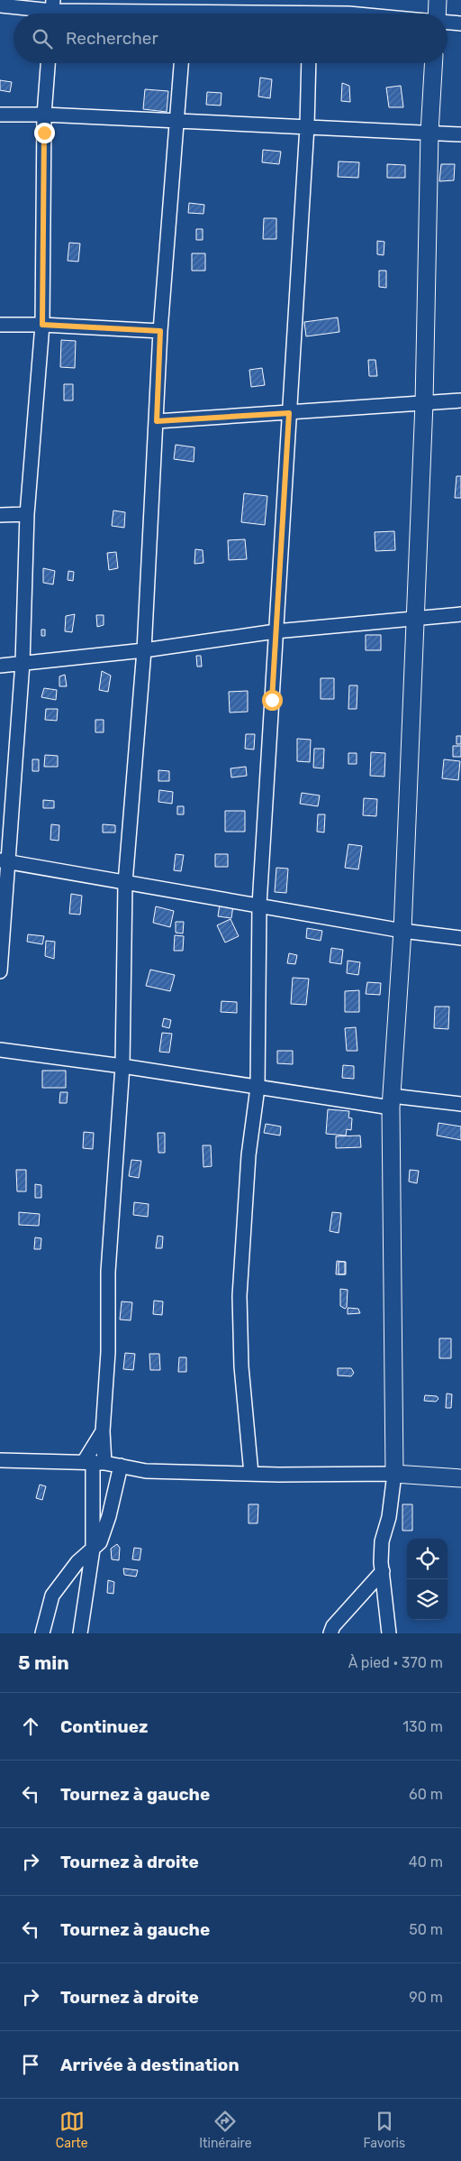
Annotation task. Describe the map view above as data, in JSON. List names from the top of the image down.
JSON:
{
  "page": {
    "search": "Rechercher",
    "heading": ["5 min", "À pied · 370 m"],
    "list": [
      ["Continuez", "130 m"],
      ["Tournez à gauche", "60 m"],
      ["Tournez à droite", "40 m"],
      ["Tournez à gauche", "50 m"],
      ["Tournez à droite", "90 m"],
      "Arrivée à destination"
    ],
    "nav": ["Carte", "Itinéraire", "Favoris"]
  }
}
